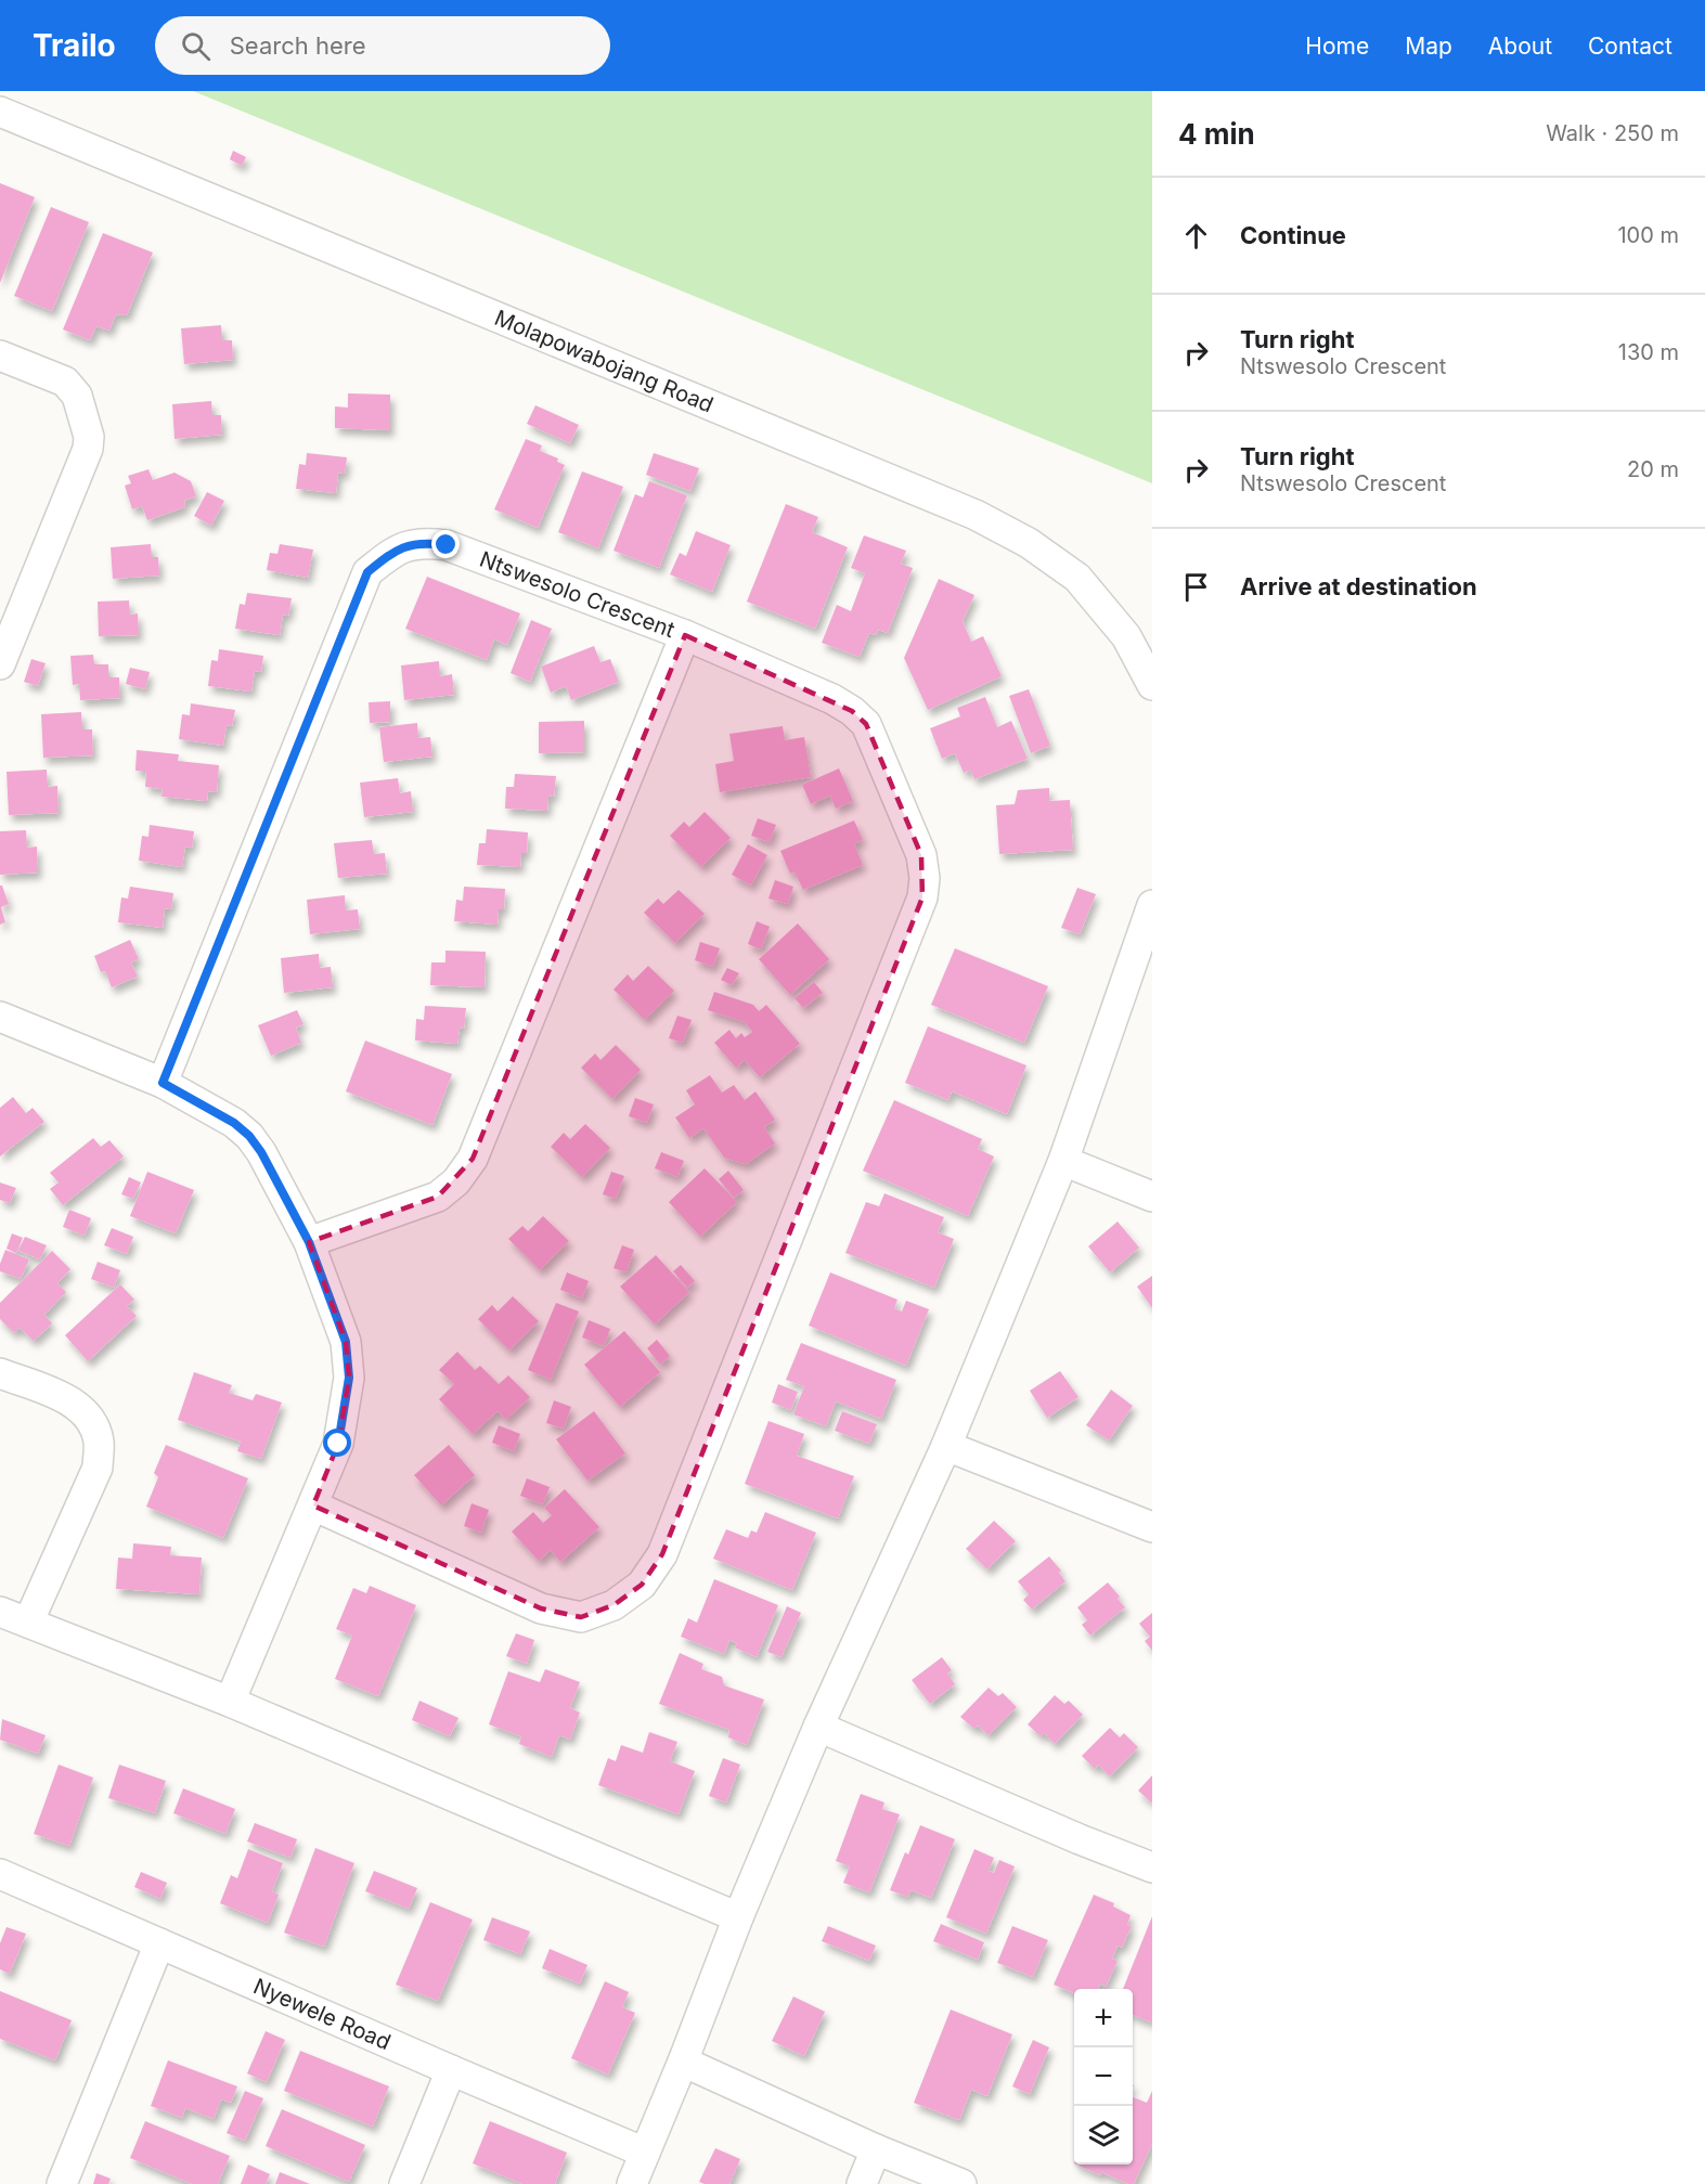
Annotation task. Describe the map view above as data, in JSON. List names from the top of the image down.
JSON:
{
  "streets": {
    "street": ["Molapowabojang Road", "Ntswesolo Crescent", "Nyewele Road"]
  },
  "page": {
    "header": "Trailo",
    "search": "Search here",
    "nav": [
      "Home",
      "Map",
      "About",
      "Contact"
    ],
    "heading": ["4 min", "Walk · 250 m"],
    "list": [
      ["Continue", "100 m"],
      ["Turn right", "Ntswesolo Crescent", "130 m"],
      ["Turn right", "Ntswesolo Crescent", "20 m"],
      "Arrive at destination"
    ],
    "map_buttons": ["+", "−"]
  }
}
